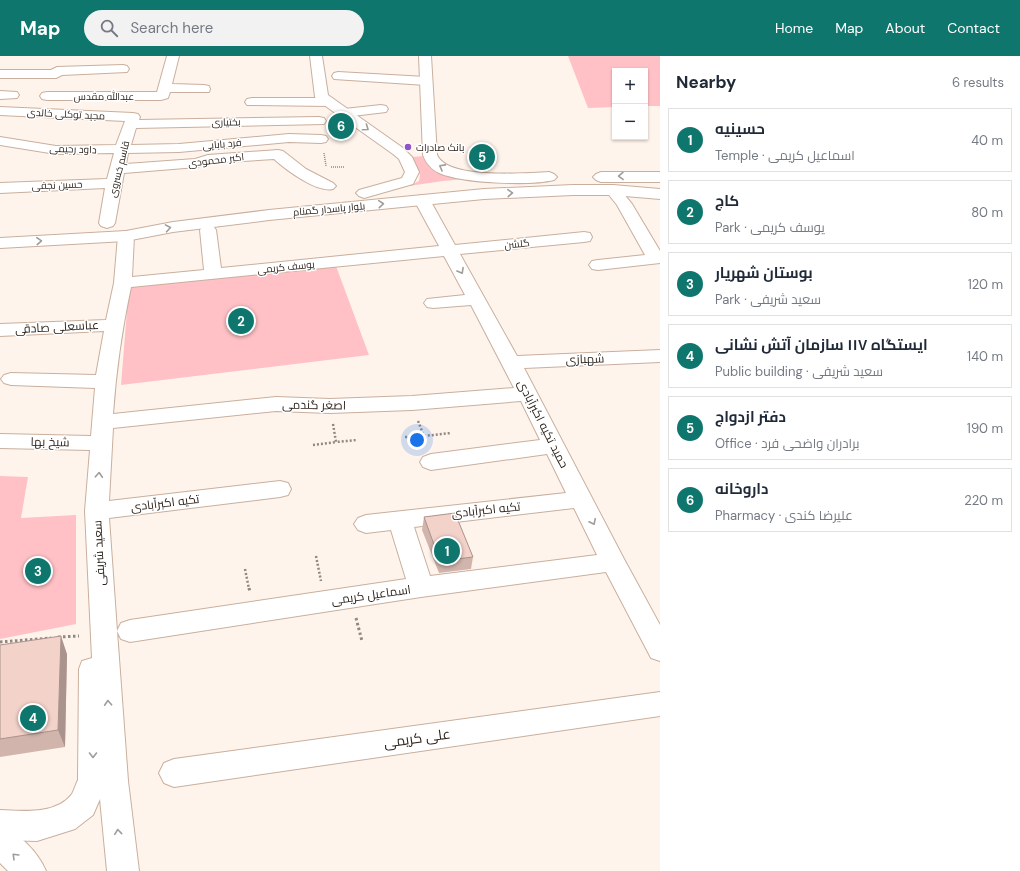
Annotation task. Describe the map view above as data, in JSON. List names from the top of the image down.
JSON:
{
  "streets": {
    "street": [
      "عبدالله مقدس",
      "مجید توکلی خالدی",
      "بختیاری",
      "فرد بابایی",
      "داود رحیمی",
      "اکبر محمودی",
      "قاسم خسروی",
      "حسین نجفی",
      "بلوار پاسدار گمنام",
      "گلشن",
      "یوسف کریمی",
      "عباسعلی صادقی",
      "شهبازی",
      "اصغر گندمی",
      "حمید تکیه اکبرآبادی",
      "شیخ بها",
      "تکیه اکبرآبادی",
      "سعید شریفی",
      "اسماعیل کریمی",
      "علی کریمی"
    ]
  },
  "crossings": [
    ["مجید توکلی خالدی", "بختیاری"],
    ["مجید توکلی خالدی", "قاسم خسروی"],
    ["بختیاری", "قاسم خسروی"],
    ["فرد بابایی", "داود رحیمی"],
    ["فرد بابایی", "قاسم خسروی"],
    ["داود رحیمی", "قاسم خسروی"],
    ["اکبر محمودی", "قاسم خسروی"],
    ["اکبر محمودی", "حسین نجفی"],
    ["قاسم خسروی", "حسین نجفی"],
    ["قاسم خسروی", "بلوار پاسدار گمنام"],
    ["قاسم خسروی", "سعید شریفی"],
    ["بلوار پاسدار گمنام", "حمید تکیه اکبرآبادی"],
    ["بلوار پاسدار گمنام", "سعید شریفی"],
    ["گلشن", "یوسف کریمی"],
    ["گلشن", "حمید تکیه اکبرآبادی"],
    ["یوسف کریمی", "حمید تکیه اکبرآبادی"],
    ["یوسف کریمی", "سعید شریفی"],
    ["عباسعلی صادقی", "سعید شریفی"],
    ["شهبازی", "حمید تکیه اکبرآبادی"],
    ["اصغر گندمی", "حمید تکیه اکبرآبادی"],
    ["اصغر گندمی", "شیخ بها"],
    ["اصغر گندمی", "سعید شریفی"],
    ["حمید تکیه اکبرآبادی", "تکیه اکبرآبادی"],
    ["حمید تکیه اکبرآبادی", "اسماعیل کریمی"],
    ["شیخ بها", "سعید شریفی"],
    ["تکیه اکبرآبادی", "سعید شریفی"],
    ["سعید شریفی", "اسماعیل کریمی"]
  ],
  "one_way": ["سعید شریفی"],
  "places": ["بانک صادرات"],
  "page": {
    "header": "Map",
    "search": "Search here",
    "nav": [
      "Home",
      "Map",
      "About",
      "Contact"
    ],
    "heading": ["Nearby", "6 results"],
    "map_buttons": ["+", "−"],
    "list": [
      {
        "mark": "1",
        "name": "حسینیه",
        "note": "Temple · اسماعیل کریمی",
        "value": "40 m"
      },
      {
        "mark": "2",
        "name": "کاج",
        "note": "Park · یوسف کریمی",
        "value": "80 m"
      },
      {
        "mark": "3",
        "name": "بوستان شهریار",
        "note": "Park · سعید شریفی",
        "value": "120 m"
      },
      {
        "mark": "4",
        "name": "ایستگاه ۱۱۷ سازمان آتش نشانی",
        "note": "Public building · سعید شریفی",
        "value": "140 m"
      },
      {
        "mark": "5",
        "name": "دفتر ازدواج",
        "note": "Office · برادران واضحی فرد",
        "value": "190 m"
      },
      {
        "mark": "6",
        "name": "داروخانه",
        "note": "Pharmacy · علیرضا کندی",
        "value": "220 m"
      }
    ],
    "pins": [
      "6",
      "5",
      "2",
      "1",
      "3",
      "4"
    ]
  }
}
